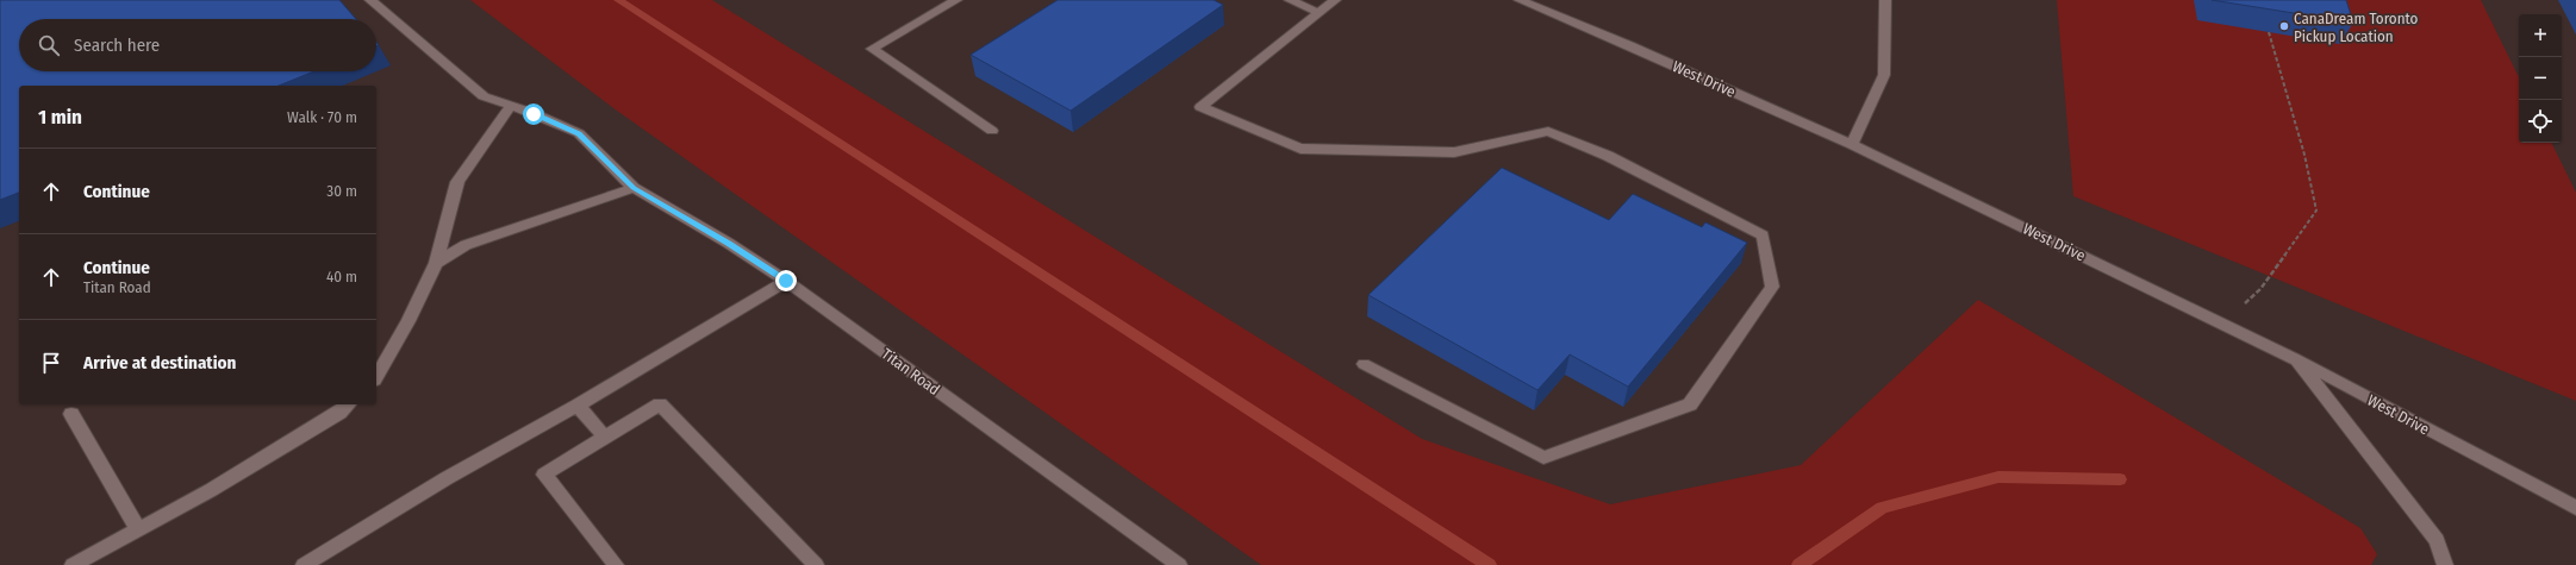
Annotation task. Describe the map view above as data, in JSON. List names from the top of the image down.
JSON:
{
  "streets": {
    "street": ["West Drive", "Titan Road"]
  },
  "places": ["CanaDream Toronto Pickup Location"],
  "page": {
    "map_buttons": ["+", "−"],
    "search": "Search here",
    "heading": ["1 min", "Walk · 70 m"],
    "list": [
      ["Continue", "30 m"],
      ["Continue", "Titan Road", "40 m"],
      "Arrive at destination"
    ]
  }
}
